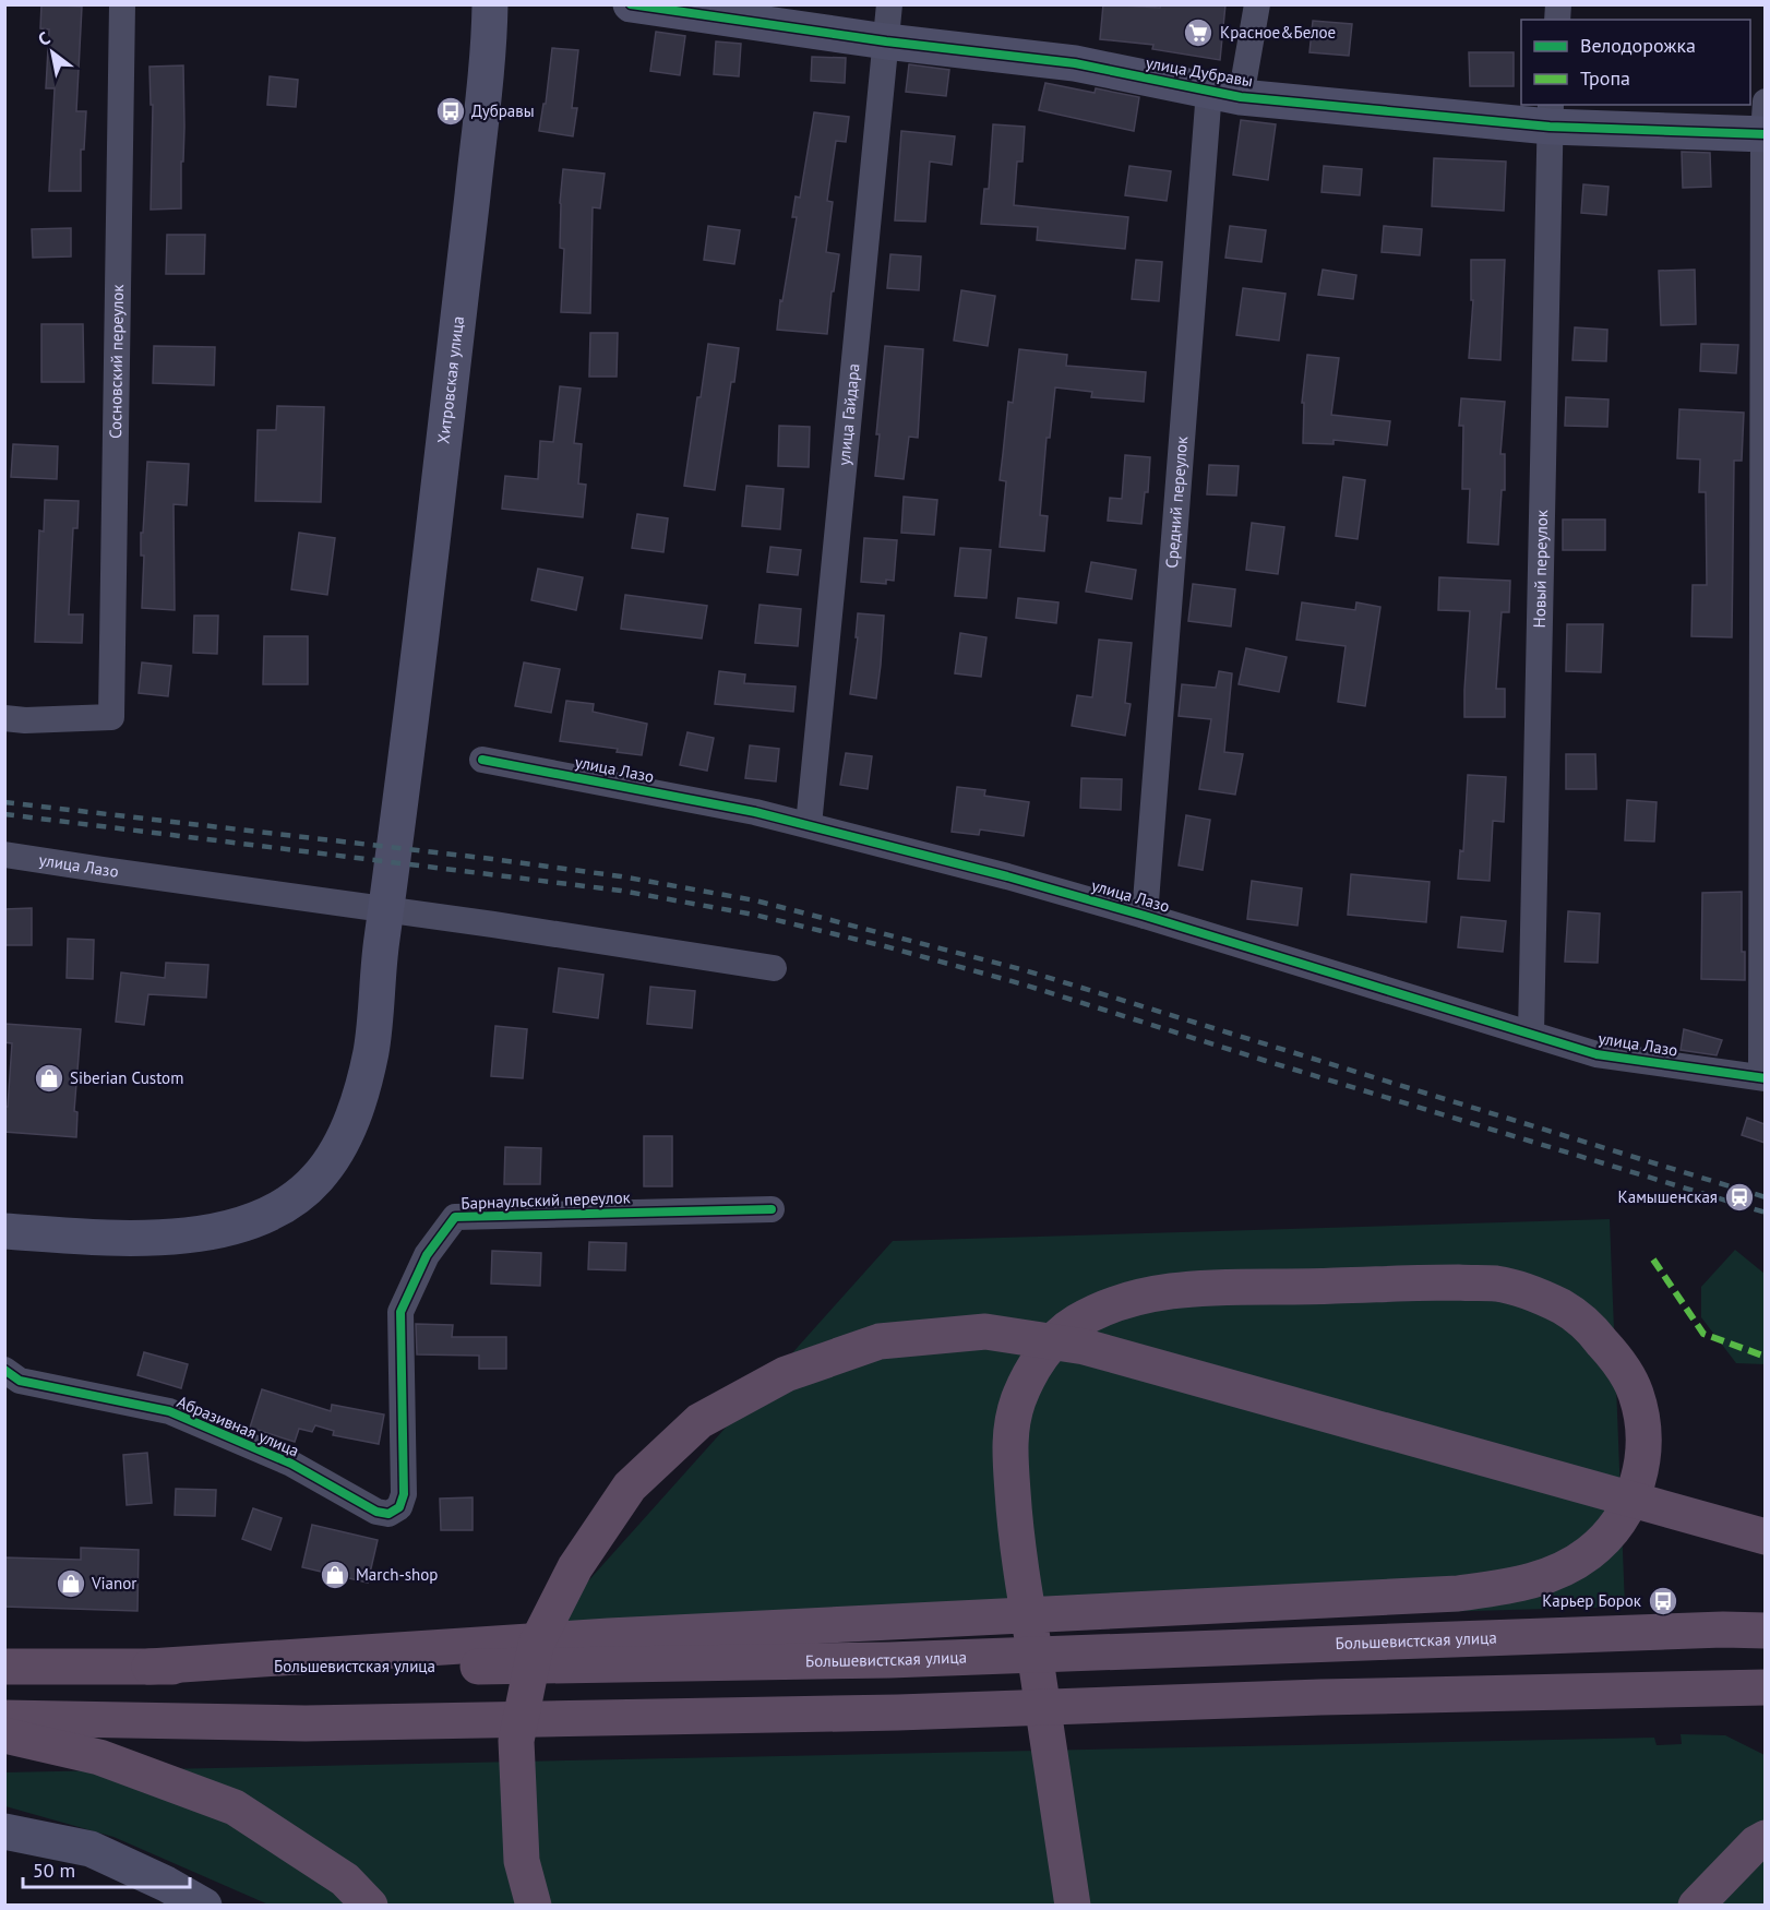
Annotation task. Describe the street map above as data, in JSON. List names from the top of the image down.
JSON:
{
  "streets": {
    "highway": ["Большевистская улица"],
    "main road": ["улица Дубравы", "Хитровская улица"],
    "street": [
      "Сосновский переулок",
      "улица Гайдара",
      "Средний переулок",
      "Новый переулок",
      "улица Лазо",
      "Барнаульский переулок",
      "Абразивная улица"
    ]
  },
  "crossings": [
    ["улица Дубравы", "улица Гайдара"],
    ["улица Дубравы", "Средний переулок"],
    ["улица Дубравы", "Новый переулок"],
    ["улица Гайдара", "улица Лазо"],
    ["Средний переулок", "улица Лазо"],
    ["Новый переулок", "улица Лазо"],
    ["Барнаульский переулок", "Абразивная улица"]
  ],
  "places": {
    "supermarket": ["Красное&Белое"],
    "bus stop": ["Дубравы", "Карьер Борок"],
    "shop": ["Siberian Custom", "March-shop", "Vianor"],
    "station": ["Камышенская"]
  },
  "legend": ["Велодорожка", "Тропа"],
  "scale_bar": "50 m",
  "north": "top left"
}
